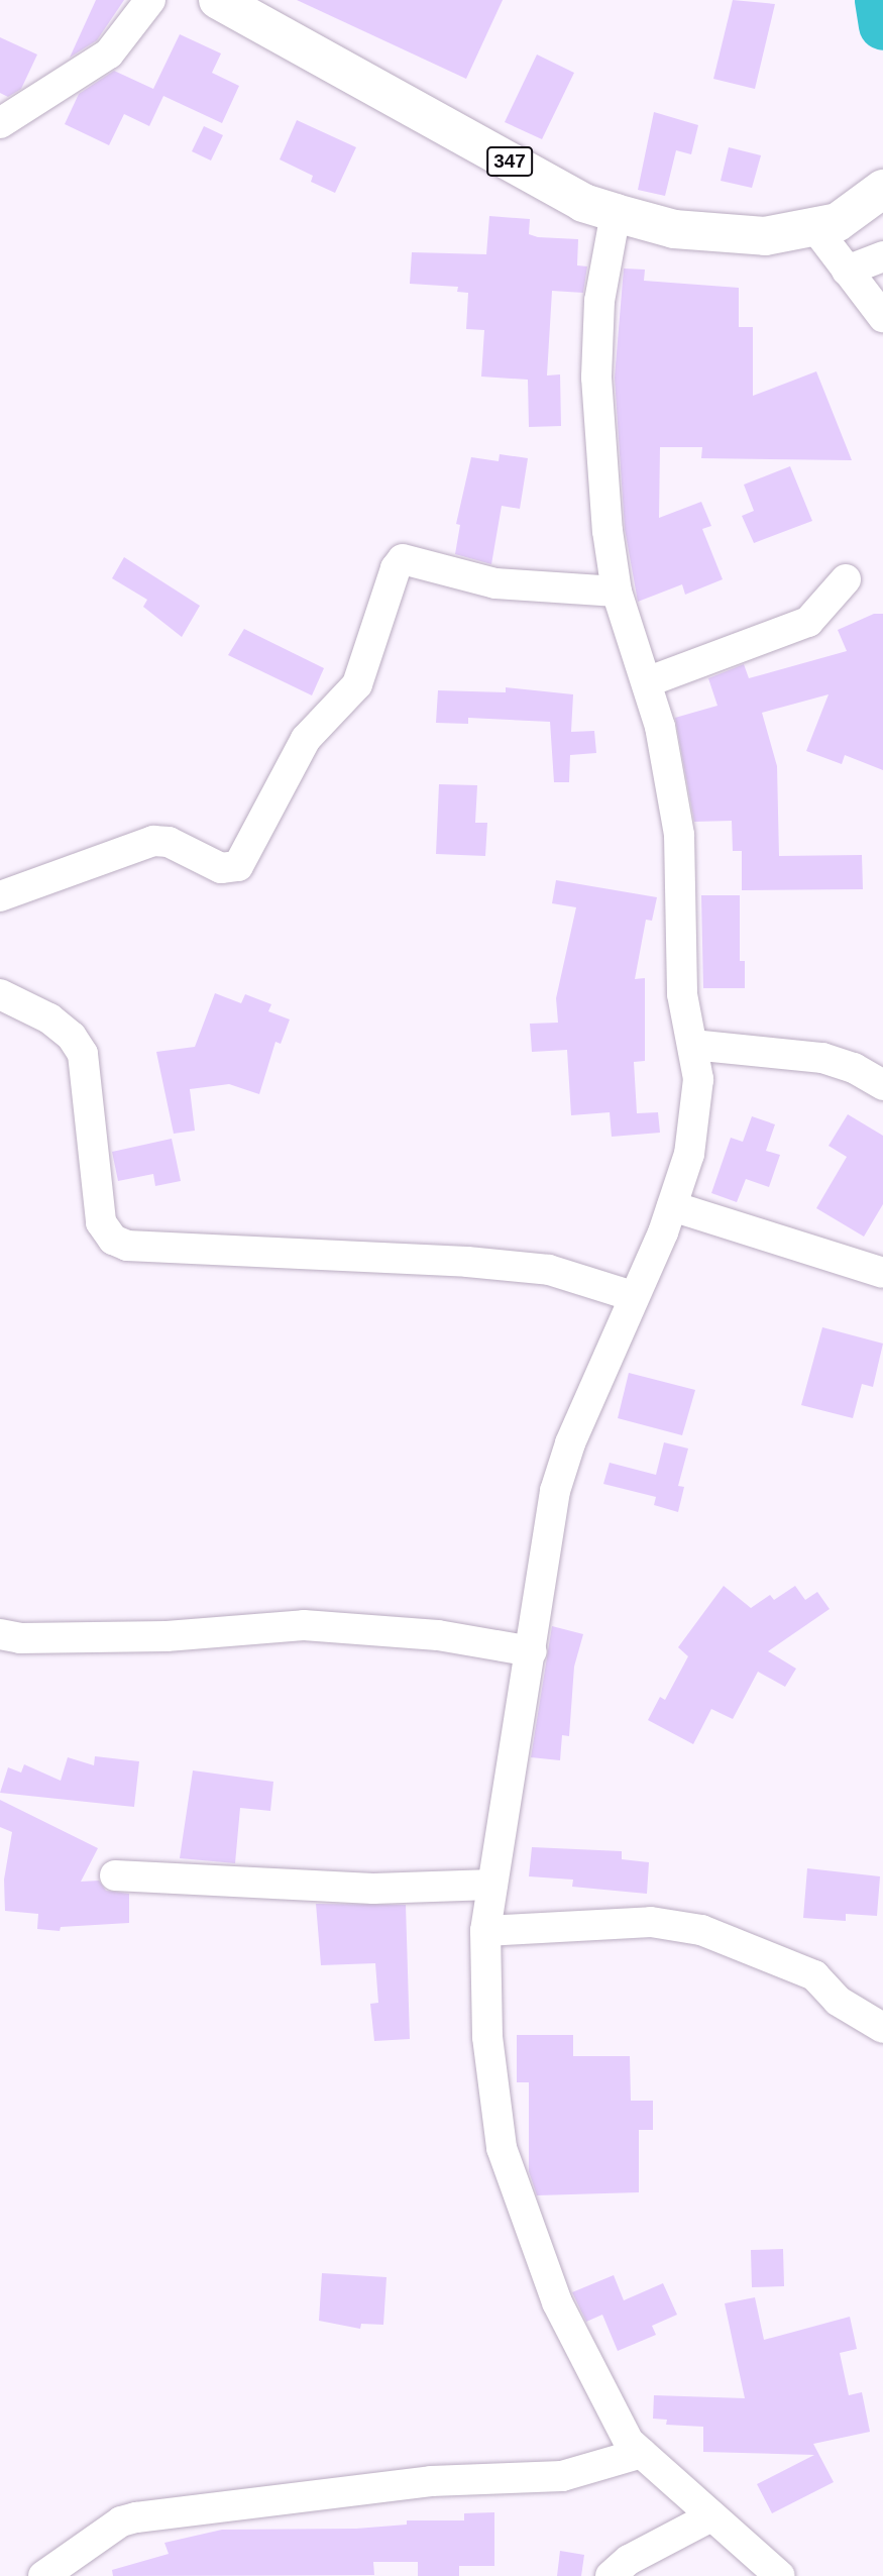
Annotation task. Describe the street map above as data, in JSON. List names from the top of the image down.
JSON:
{
  "streets": {
    "main road": ["347"]
  }
}
